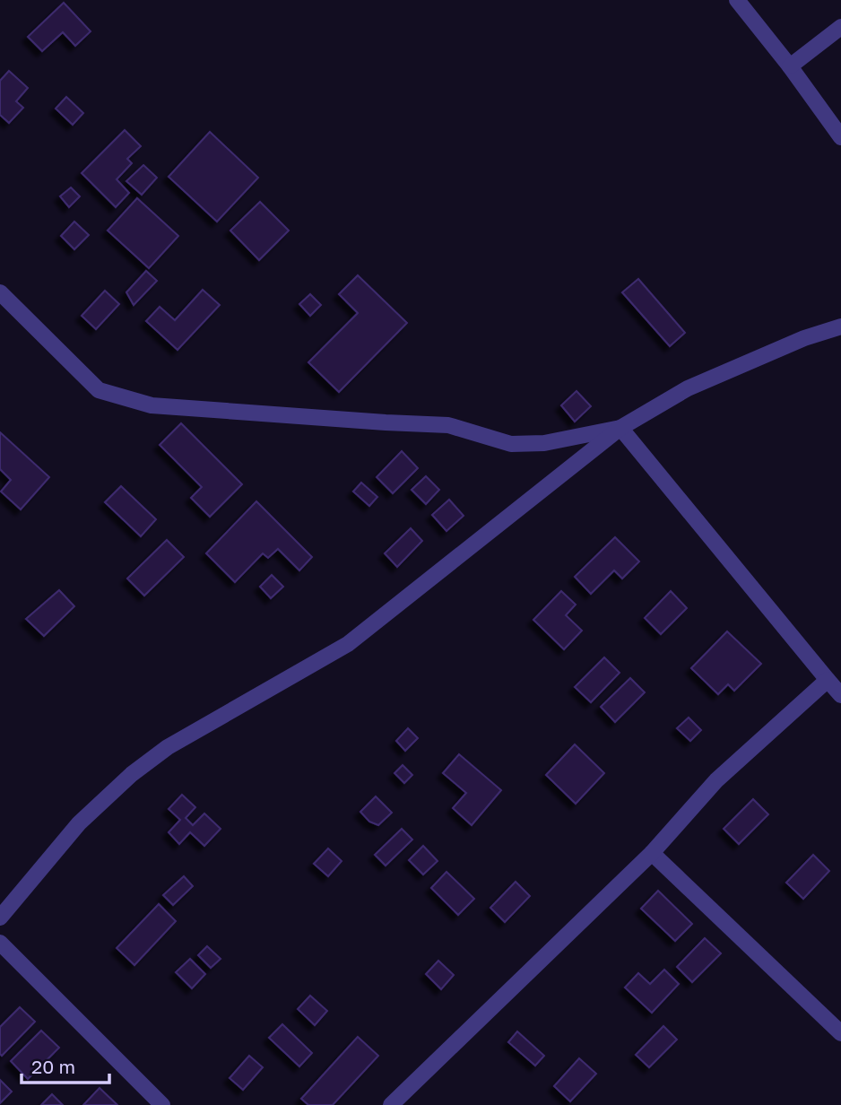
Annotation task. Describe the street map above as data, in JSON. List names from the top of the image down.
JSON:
{
  "scale_bar": "20 m"
}
